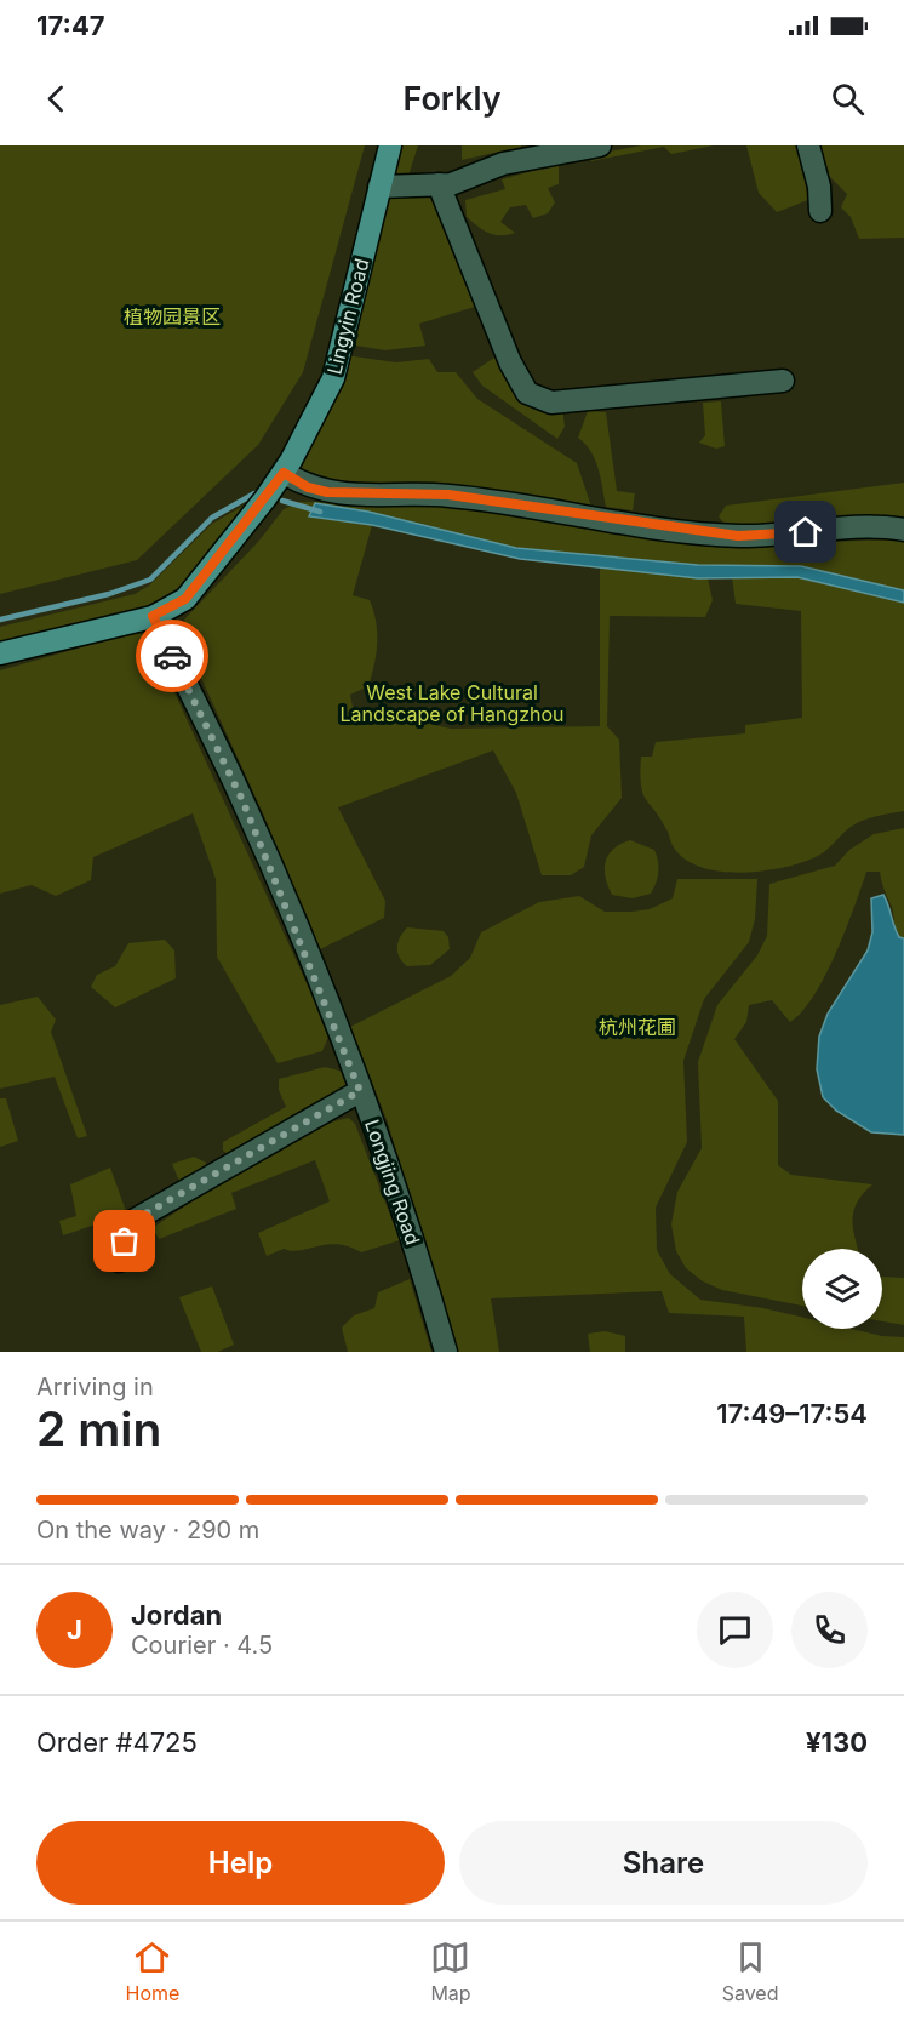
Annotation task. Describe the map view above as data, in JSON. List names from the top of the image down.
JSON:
{
  "streets": {
    "main road": ["Lingyin Road"],
    "street": ["Longjing Road"]
  },
  "crossings": [
    ["Lingyin Road", "Longjing Road"]
  ],
  "parks": ["植物园景区", "West Lake Cultural Landscape of Hangzhou", "杭州花圃"],
  "page": {
    "status": "17:47",
    "header": "Forkly",
    "heading": ["2 min", "Arriving in", "17:49–17:54"],
    "panel": [
      "Jordan",
      "Courier · 4.5",
      "Order #4725",
      "¥130"
    ],
    "bar": "On the way · 290 m",
    "round": "J",
    "buttons": ["Help", "Share"],
    "tabs": ["Home", "Map", "Saved"]
  }
}
